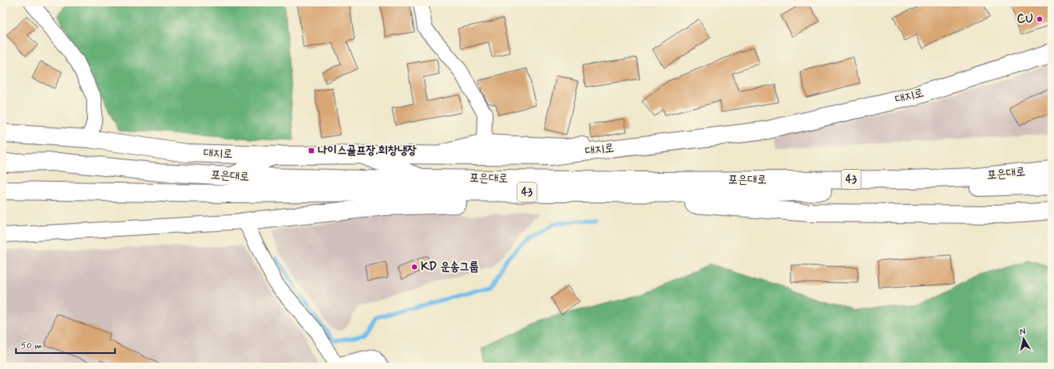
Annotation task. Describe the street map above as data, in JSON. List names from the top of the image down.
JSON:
{
  "streets": {
    "main road": ["대지로", "포은대로", "43"]
  },
  "places": {
    "other": ["CU", "KD 운송그룹"],
    "transit": ["나이스골프장.희창냉장"]
  },
  "scale_bar": "50 m",
  "north": "top"
}
